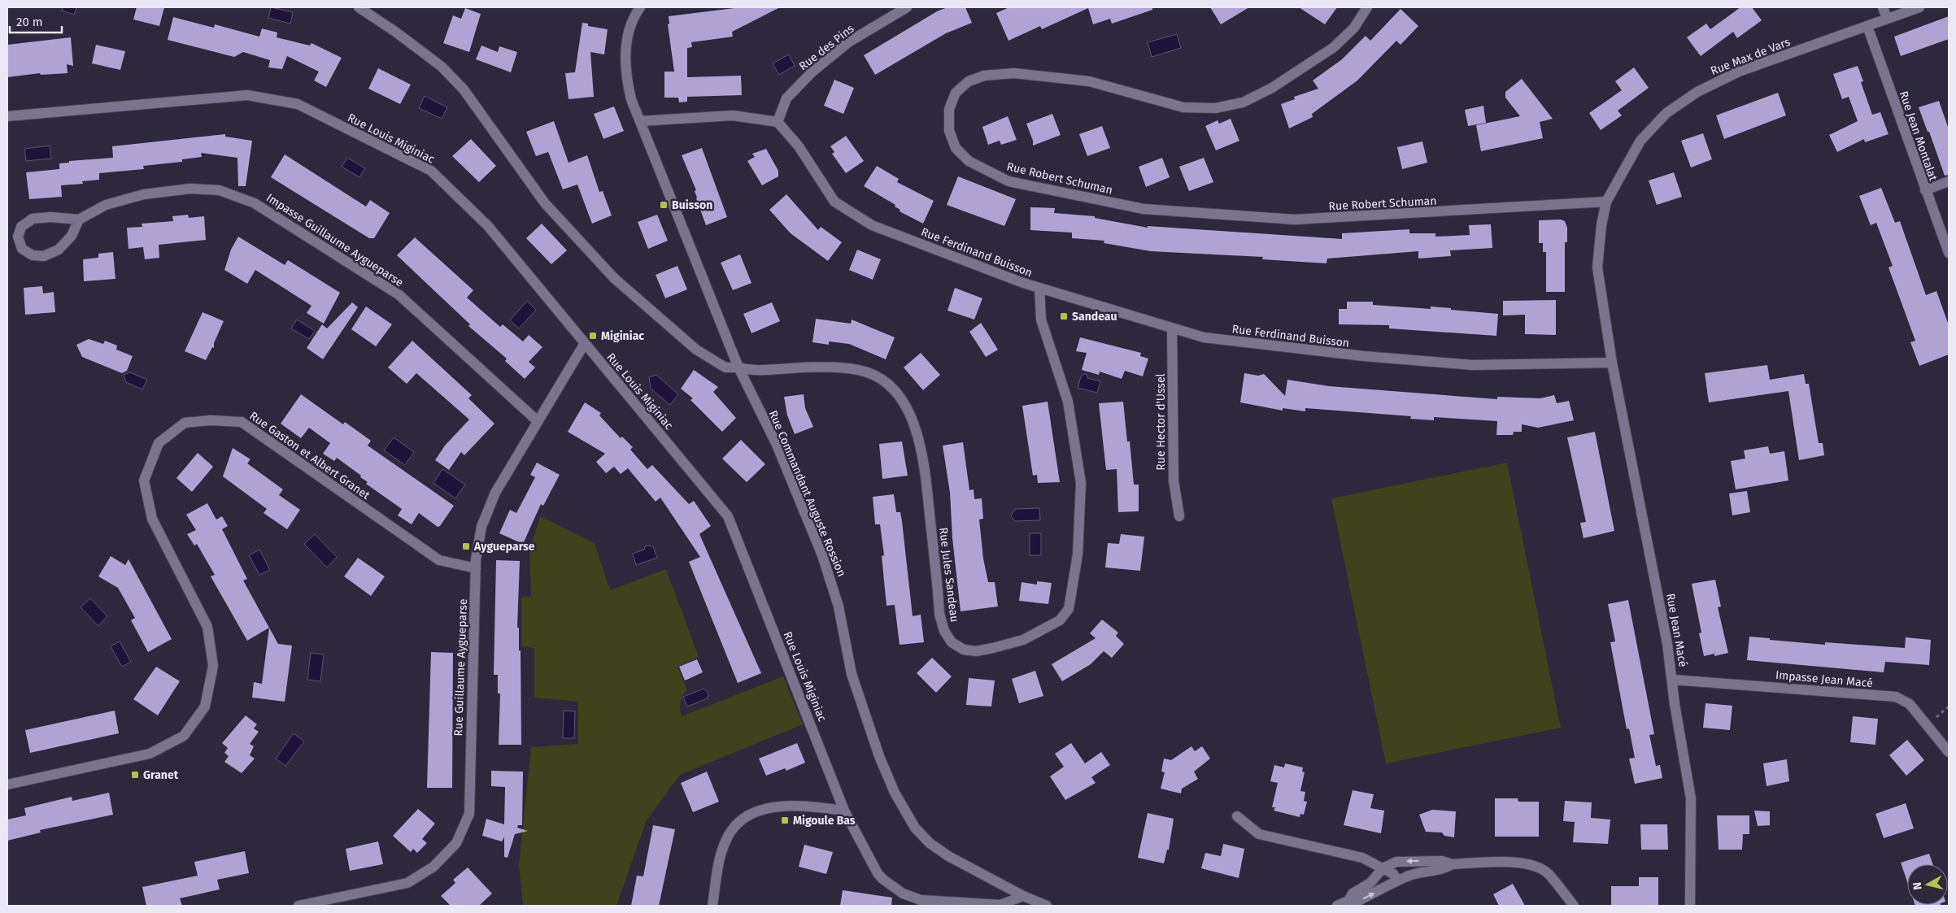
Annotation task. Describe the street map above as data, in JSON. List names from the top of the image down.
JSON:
{
  "streets": {
    "street": [
      "Rue des Pins",
      "Rue Max de Vars",
      "Rue Jean Montalat",
      "Rue Louis Miginiac",
      "Rue Robert Schuman",
      "Impasse Guillaume Aygueparse",
      "Rue Ferdinand Buisson",
      "Rue Hector d'Ussel",
      "Rue Gaston et Albert Granet",
      "Rue Commandant Auguste Rossion",
      "Rue Jules Sandeau",
      "Rue Jean Macé",
      "Rue Guillaume Aygueparse",
      "Impasse Jean Macé"
    ]
  },
  "crossings": [
    ["Rue des Pins", "Rue Ferdinand Buisson"],
    ["Rue Max de Vars", "Rue Jean Montalat"],
    ["Rue Max de Vars", "Rue Robert Schuman"],
    ["Rue Max de Vars", "Rue Ferdinand Buisson"],
    ["Rue Max de Vars", "Rue Jean Macé"],
    ["Rue Louis Miginiac", "Rue Commandant Auguste Rossion"],
    ["Rue Louis Miginiac", "Rue Guillaume Aygueparse"],
    ["Impasse Guillaume Aygueparse", "Rue Guillaume Aygueparse"],
    ["Rue Ferdinand Buisson", "Rue Hector d'Ussel"],
    ["Rue Ferdinand Buisson", "Rue Jules Sandeau"],
    ["Rue Ferdinand Buisson", "Rue Jean Macé"],
    ["Rue Gaston et Albert Granet", "Rue Guillaume Aygueparse"],
    ["Rue Commandant Auguste Rossion", "Rue Jules Sandeau"],
    ["Rue Jean Macé", "Impasse Jean Macé"]
  ],
  "places": {
    "transit": [
      "Buisson",
      "Sandeau",
      "Miginiac",
      "Aygueparse",
      "Granet",
      "Migoule Bas"
    ]
  },
  "scale_bar": "20 m",
  "north": "left"
}
